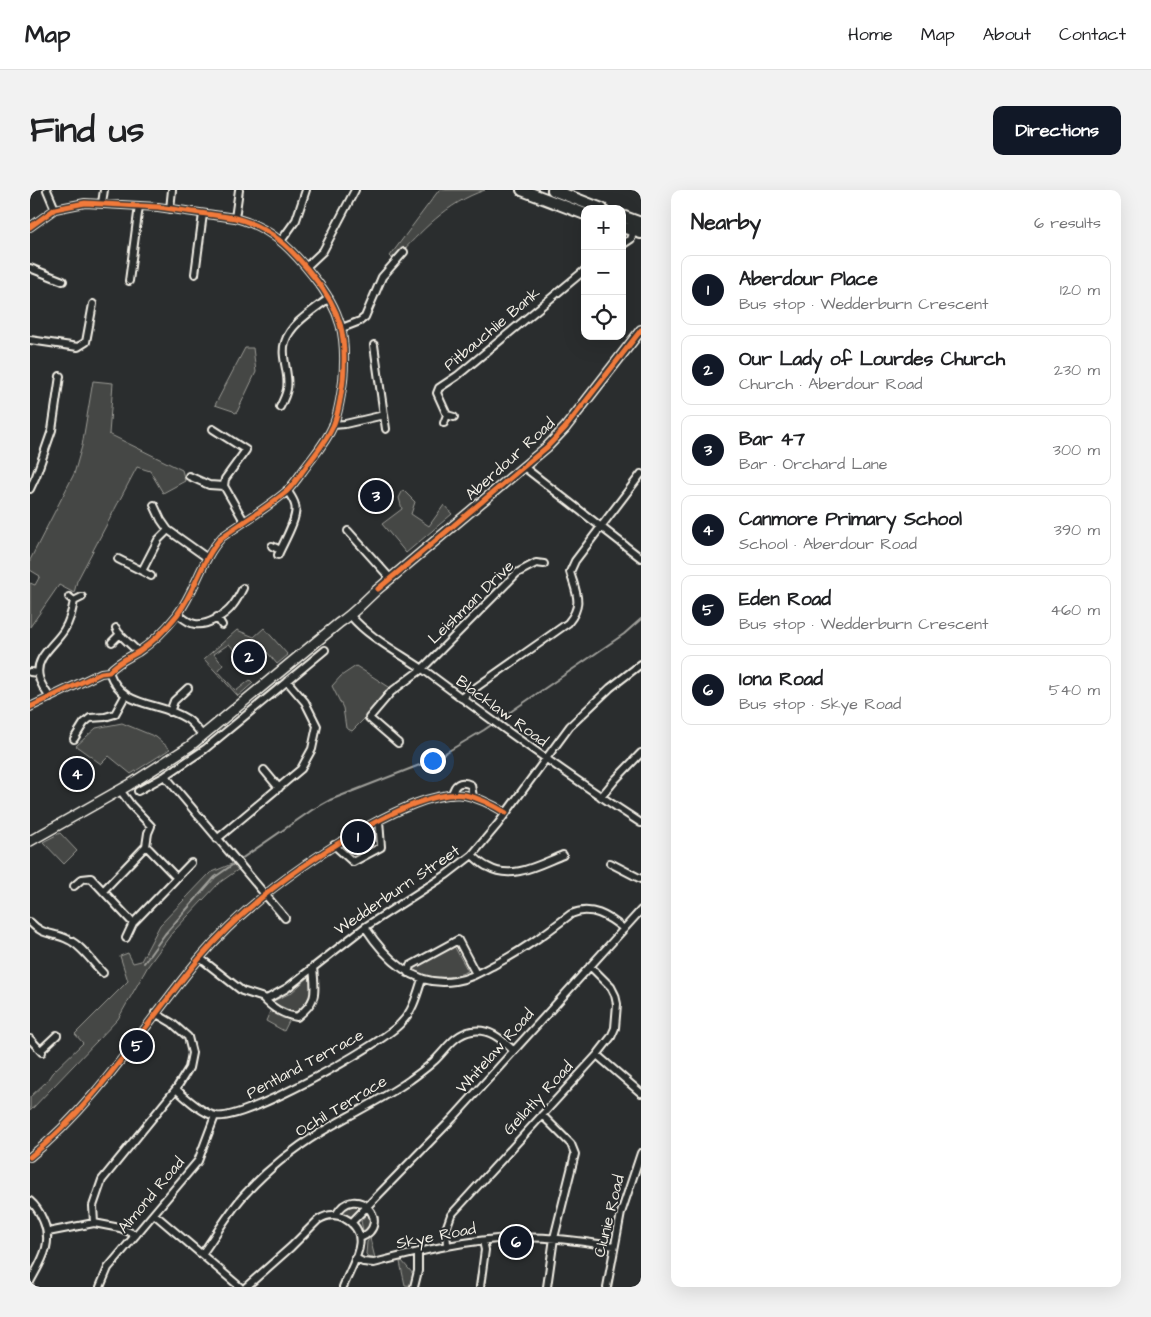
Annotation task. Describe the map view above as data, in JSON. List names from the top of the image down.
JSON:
{
  "streets": {
    "main road": ["Aberdour Road"],
    "street": [
      "Pitbauchlie Bank",
      "Leishman Drive",
      "Blacklaw Road",
      "Wedderburn Street",
      "Whitelaw Road",
      "Pentland Terrace",
      "Gellatly Road",
      "Ochil Terrace",
      "Almond Road",
      "Clunie Road",
      "Skye Road"
    ]
  },
  "crossings": [
    ["Aberdour Road", "Blacklaw Road"],
    ["Leishman Drive", "Blacklaw Road"],
    ["Blacklaw Road", "Wedderburn Street"],
    ["Whitelaw Road", "Gellatly Road"],
    ["Whitelaw Road", "Ochil Terrace"],
    ["Pentland Terrace", "Almond Road"],
    ["Gellatly Road", "Skye Road"],
    ["Clunie Road", "Skye Road"]
  ],
  "page": {
    "header": "Map",
    "nav": [
      "Home",
      "Map",
      "About",
      "Contact"
    ],
    "title": "Find us",
    "buttons": "Directions",
    "heading": ["Nearby", "6 results"],
    "map_buttons": ["+", "−"],
    "list": [
      {
        "mark": "1",
        "name": "Aberdour Place",
        "note": "Bus stop · Wedderburn Crescent",
        "value": "120 m"
      },
      {
        "mark": "2",
        "name": "Our Lady of Lourdes Church",
        "note": "Church · Aberdour Road",
        "value": "230 m"
      },
      {
        "mark": "3",
        "name": "Bar 47",
        "note": "Bar · Orchard Lane",
        "value": "300 m"
      },
      {
        "mark": "4",
        "name": "Canmore Primary School",
        "note": "School · Aberdour Road",
        "value": "390 m"
      },
      {
        "mark": "5",
        "name": "Eden Road",
        "note": "Bus stop · Wedderburn Crescent",
        "value": "460 m"
      },
      {
        "mark": "6",
        "name": "Iona Road",
        "note": "Bus stop · Skye Road",
        "value": "540 m"
      }
    ],
    "pins": [
      "3",
      "2",
      "4",
      "1",
      "5",
      "6"
    ]
  }
}
